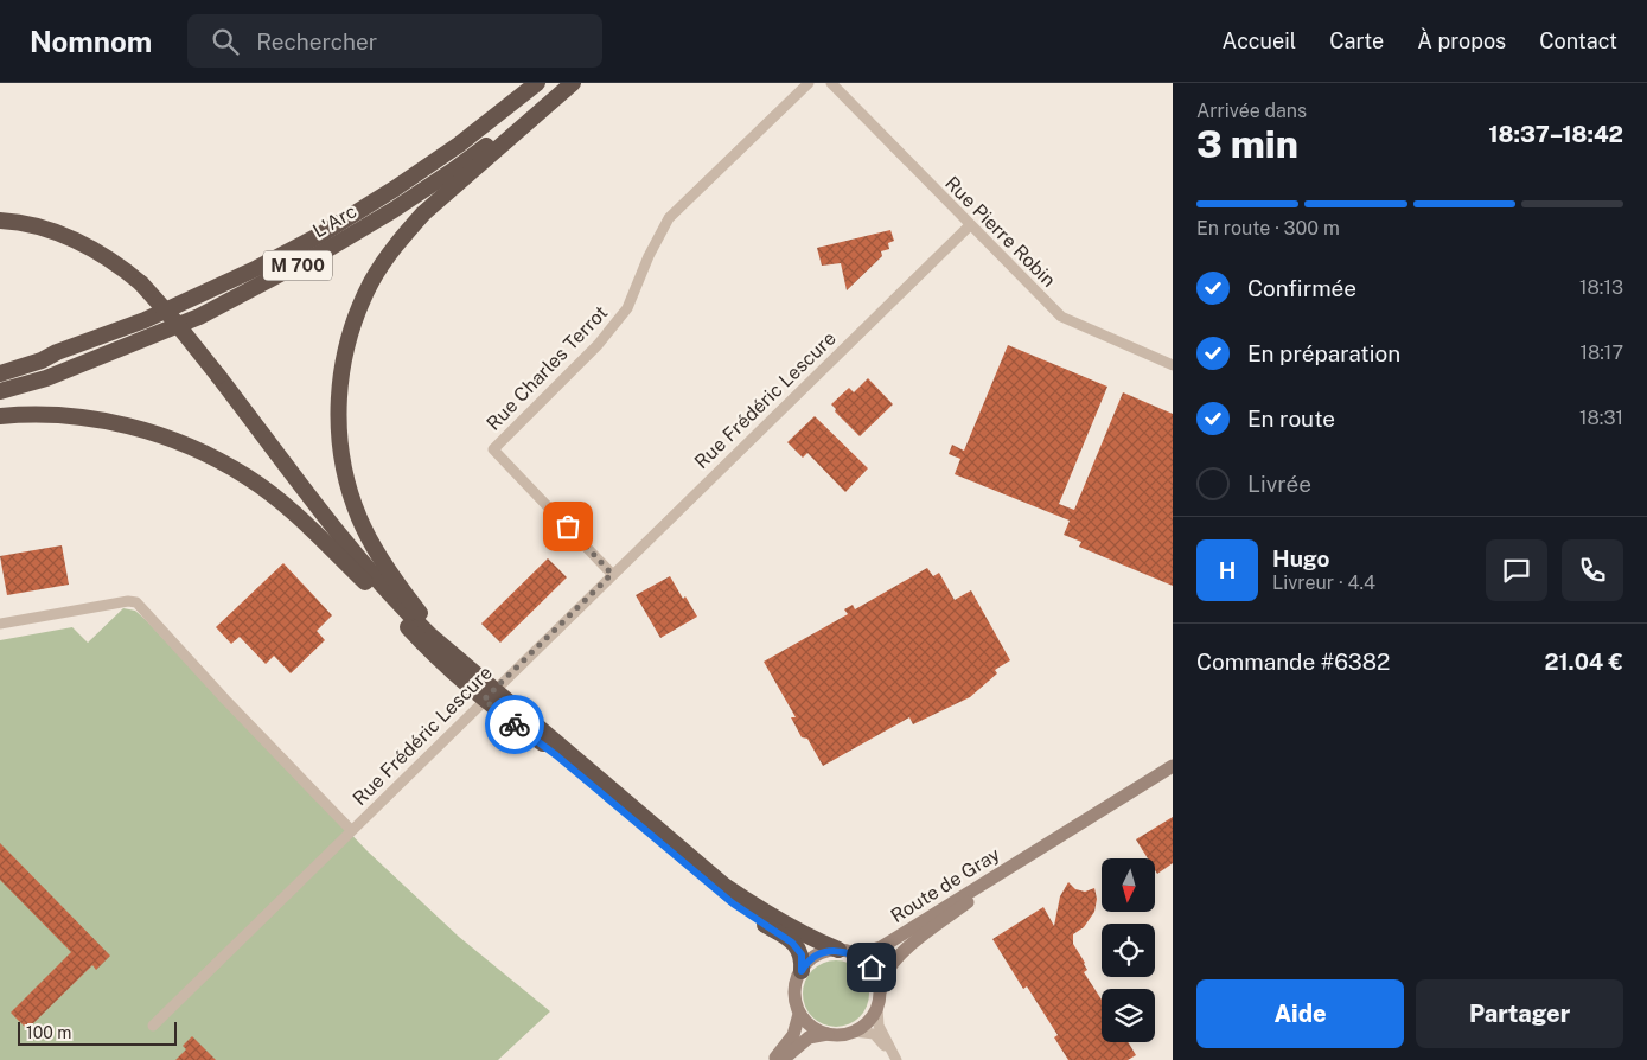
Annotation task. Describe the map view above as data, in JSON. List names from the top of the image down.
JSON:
{
  "streets": {
    "highway": ["L'Arc", "M 700"],
    "main road": ["Route de Gray"],
    "street": ["Rue Pierre Robin", "Rue Charles Terrot", "Rue Frédéric Lescure"]
  },
  "crossings": [
    ["L'Arc", "M 700"],
    ["Rue Pierre Robin", "Rue Frédéric Lescure"],
    ["Rue Charles Terrot", "Rue Frédéric Lescure"]
  ],
  "scale_bar": "100 m",
  "north": "bottom",
  "page": {
    "header": "Nomnom",
    "search": "Rechercher",
    "nav": [
      "Accueil",
      "Carte",
      "À propos",
      "Contact"
    ],
    "heading": ["3 min", "Arrivée dans", "18:37–18:42"],
    "panel": [
      "Hugo",
      "Livreur · 4.4",
      "Commande #6382",
      "21.04 €"
    ],
    "bar": "En route · 300 m",
    "list": [
      ["Confirmée", "18:13"],
      ["En préparation", "18:17"],
      ["En route", "18:31"],
      "Livrée"
    ],
    "round": "H",
    "buttons": ["Aide", "Partager"],
    "scale": "100 m"
  }
}
